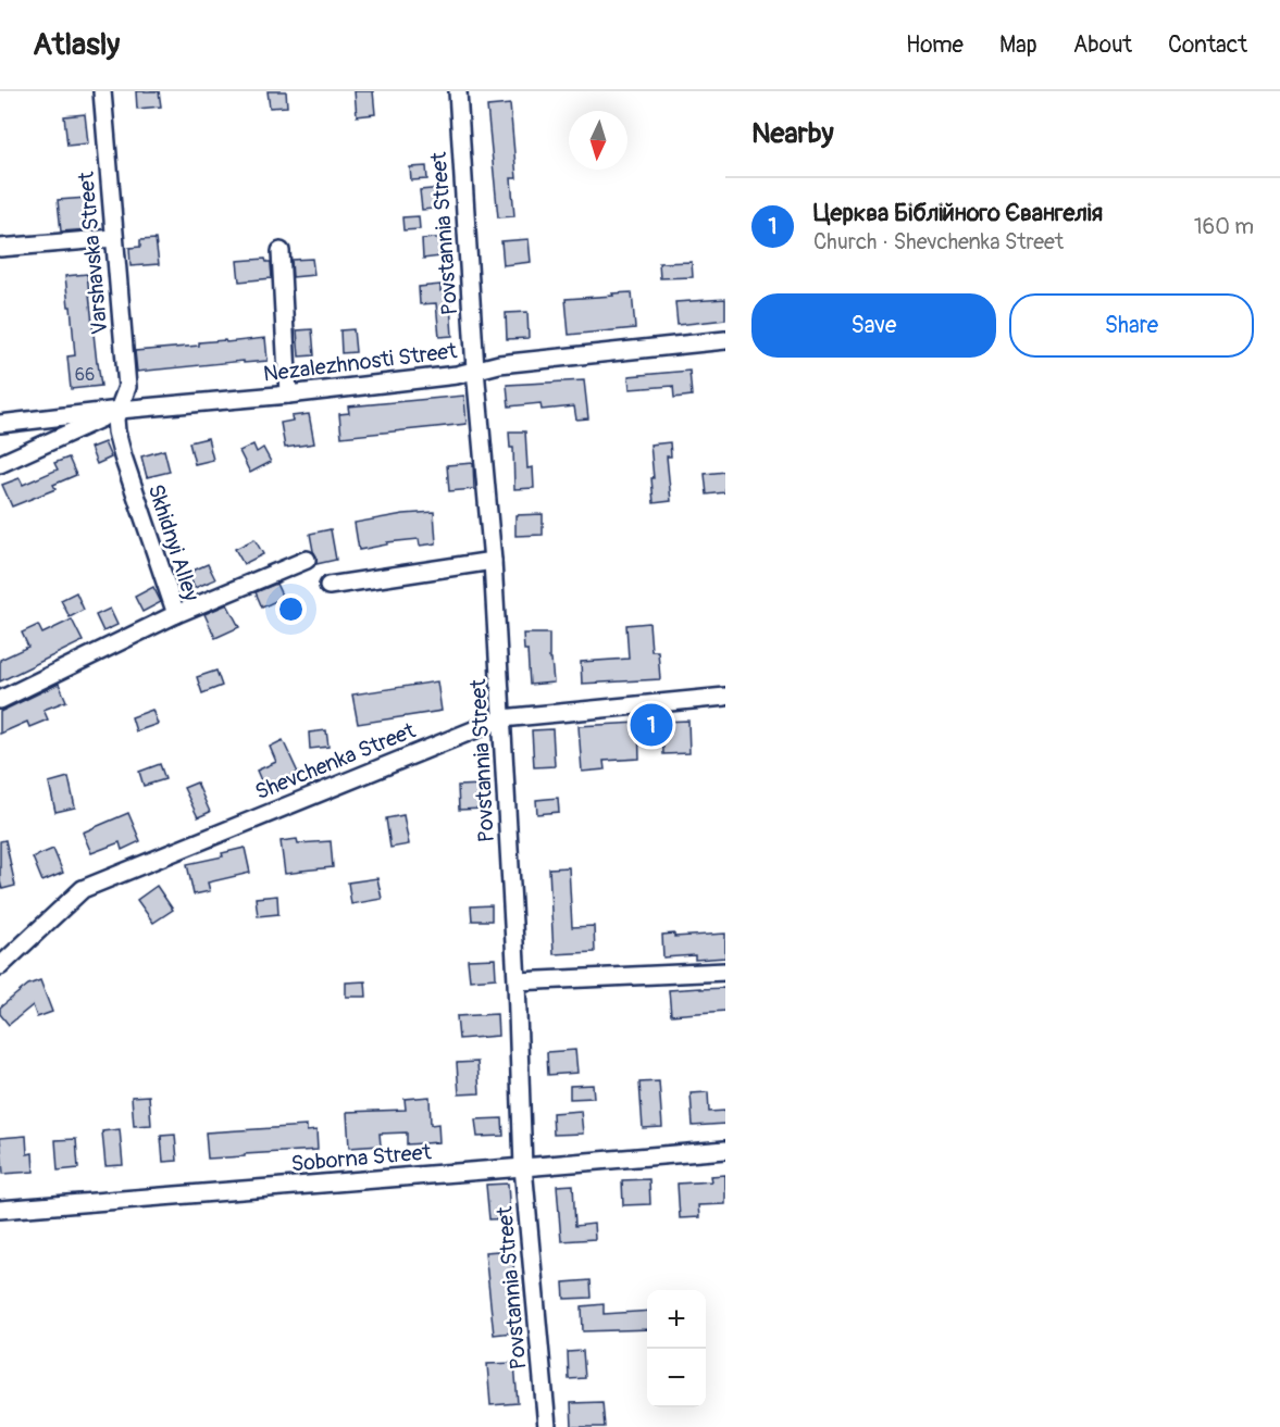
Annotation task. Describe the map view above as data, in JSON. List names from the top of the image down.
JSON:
{
  "streets": {
    "street": [
      "Povstannia Street",
      "Varshavska Street",
      "Nezalezhnosti Street",
      "Skhidnyi Alley",
      "Shevchenka Street",
      "Soborna Street"
    ]
  },
  "crossings": [
    ["Povstannia Street", "Nezalezhnosti Street"],
    ["Povstannia Street", "Shevchenka Street"],
    ["Povstannia Street", "Soborna Street"],
    ["Varshavska Street", "Nezalezhnosti Street"],
    ["Varshavska Street", "Skhidnyi Alley"],
    ["Nezalezhnosti Street", "Skhidnyi Alley"]
  ],
  "house_numbers": ["66"],
  "north": "bottom",
  "page": {
    "header": "Atlasly",
    "nav": [
      "Home",
      "Map",
      "About",
      "Contact"
    ],
    "heading": "Nearby",
    "list": [
      {
        "mark": "1",
        "name": "Церква Біблійного Євангелія",
        "note": "Church · Shevchenka Street",
        "value": "160 m"
      }
    ],
    "buttons": ["Save", "Share"],
    "pins": "1",
    "map_buttons": ["+", "−"]
  }
}
